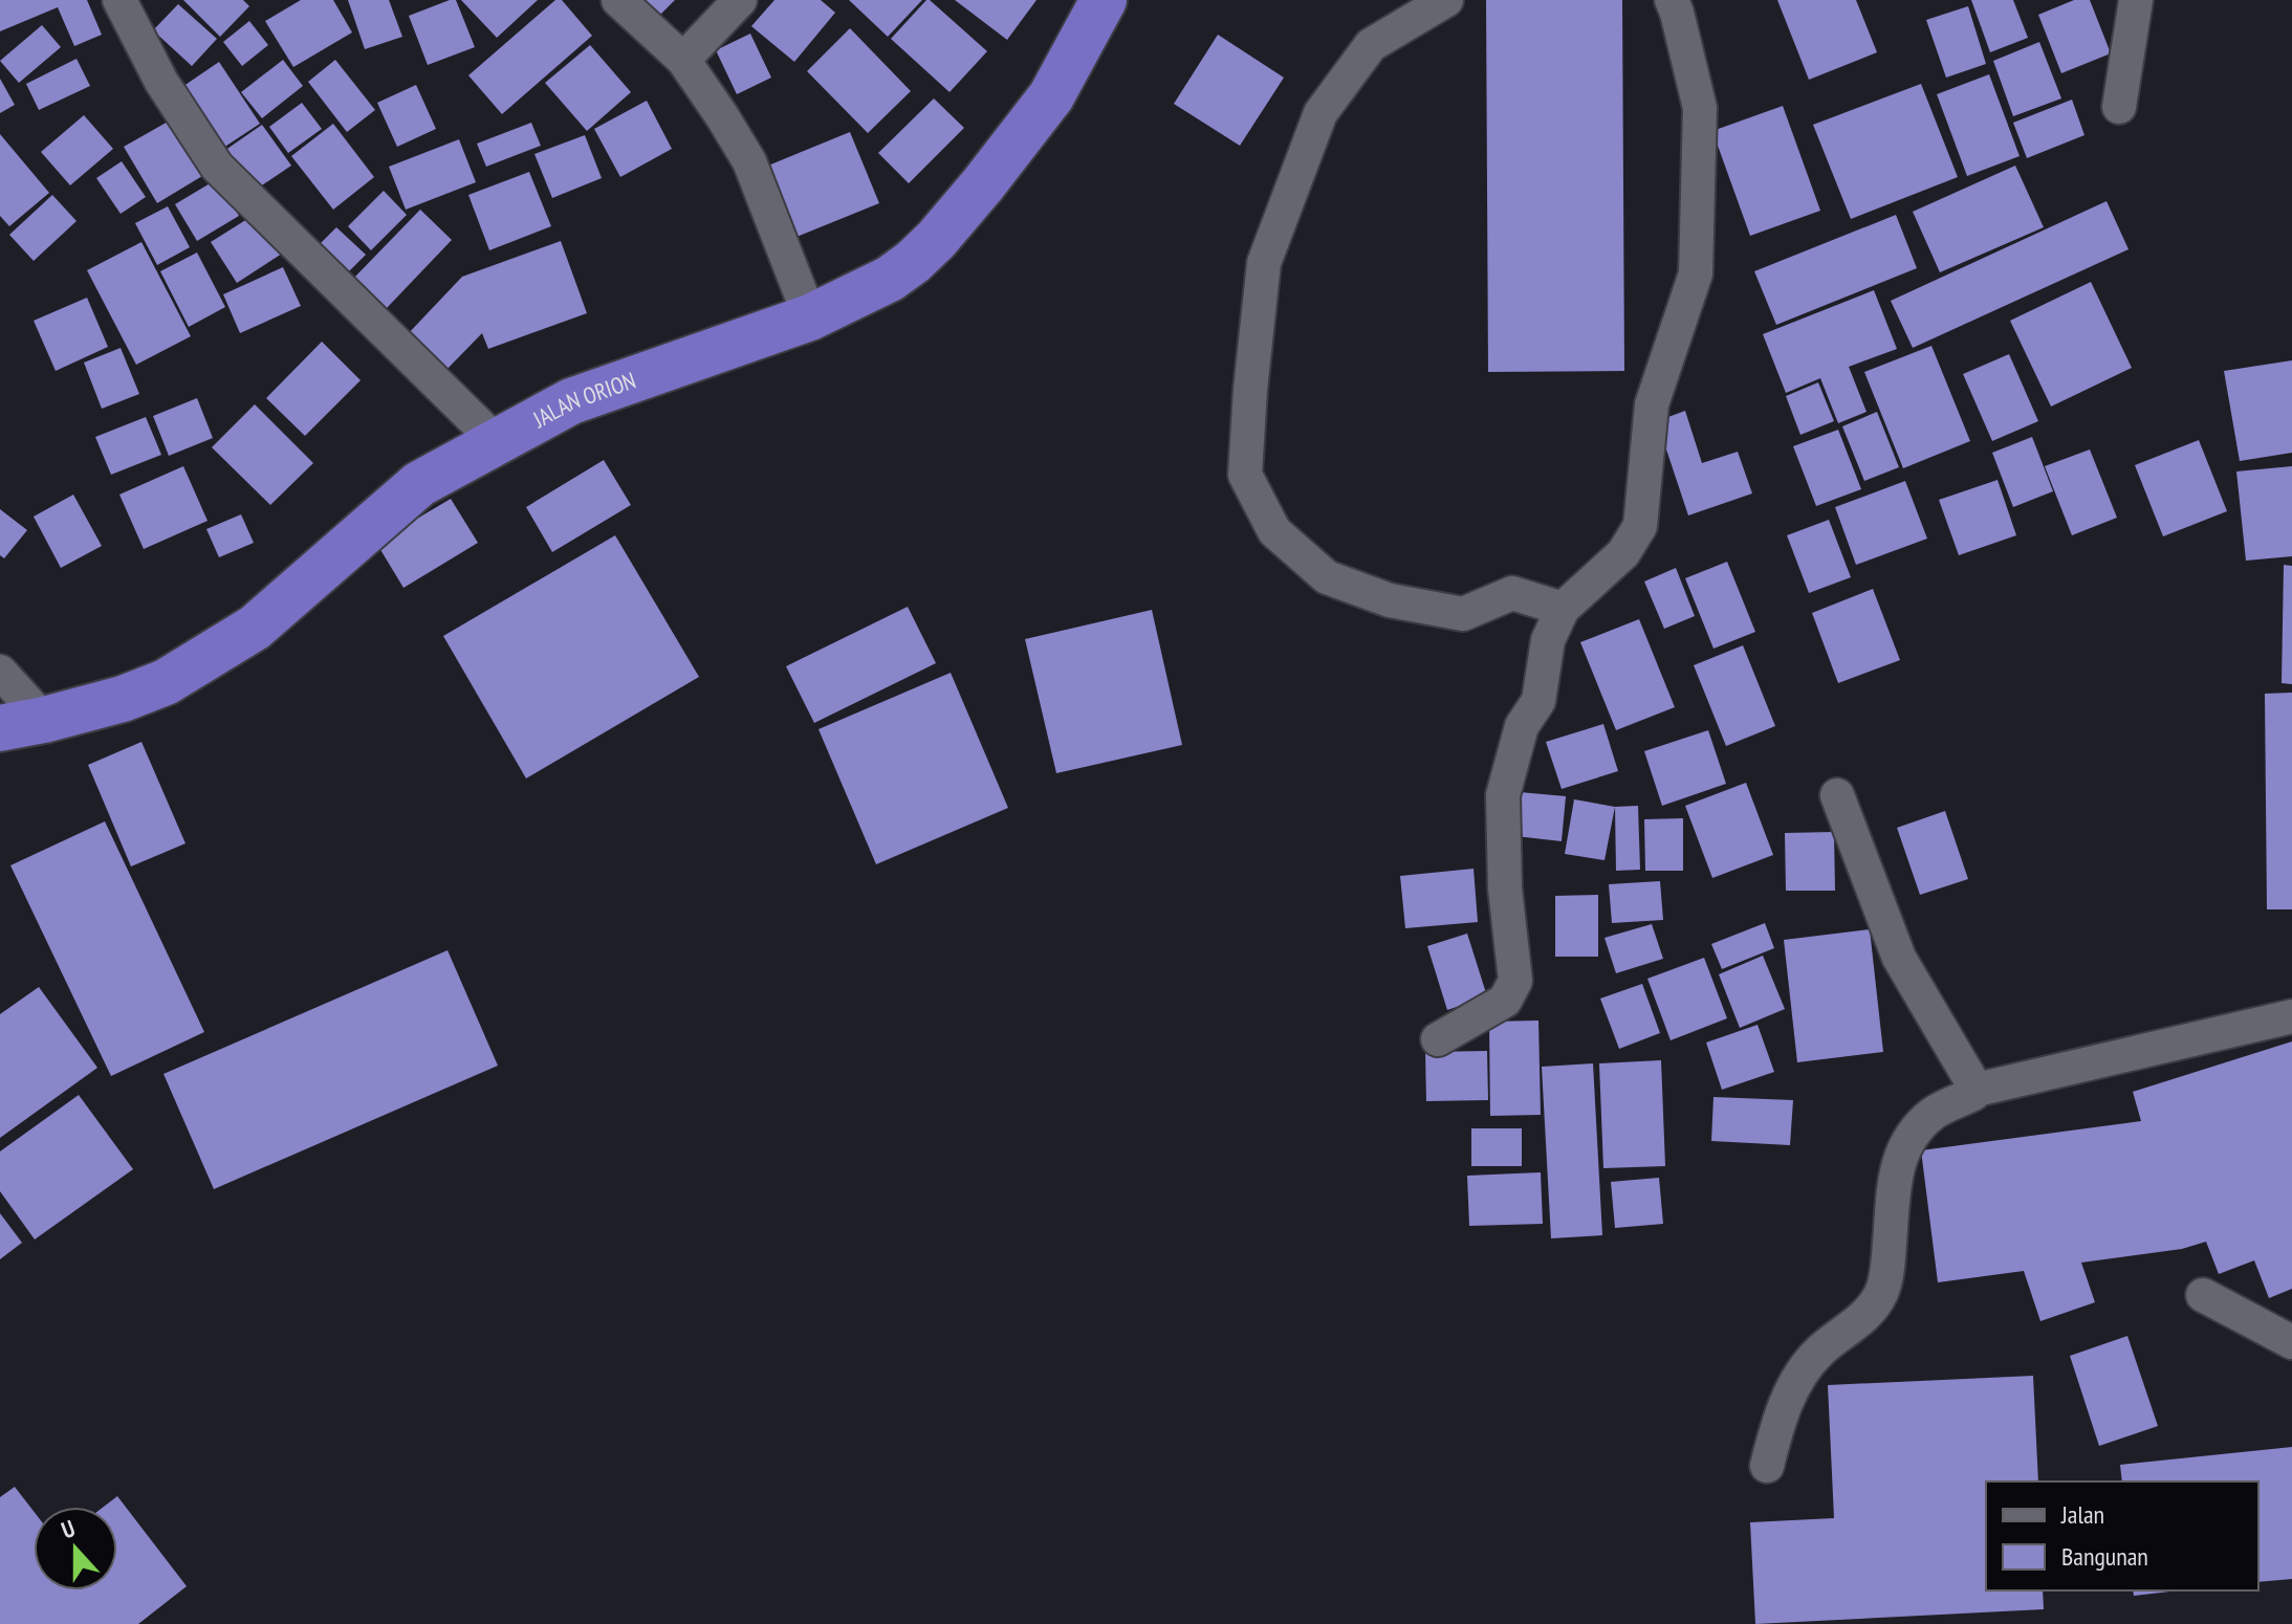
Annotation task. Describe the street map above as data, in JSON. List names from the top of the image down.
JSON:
{
  "streets": {
    "highway": ["JALAN ORION"]
  },
  "legend": ["Jalan", "Bangunan"],
  "north": "top"
}
